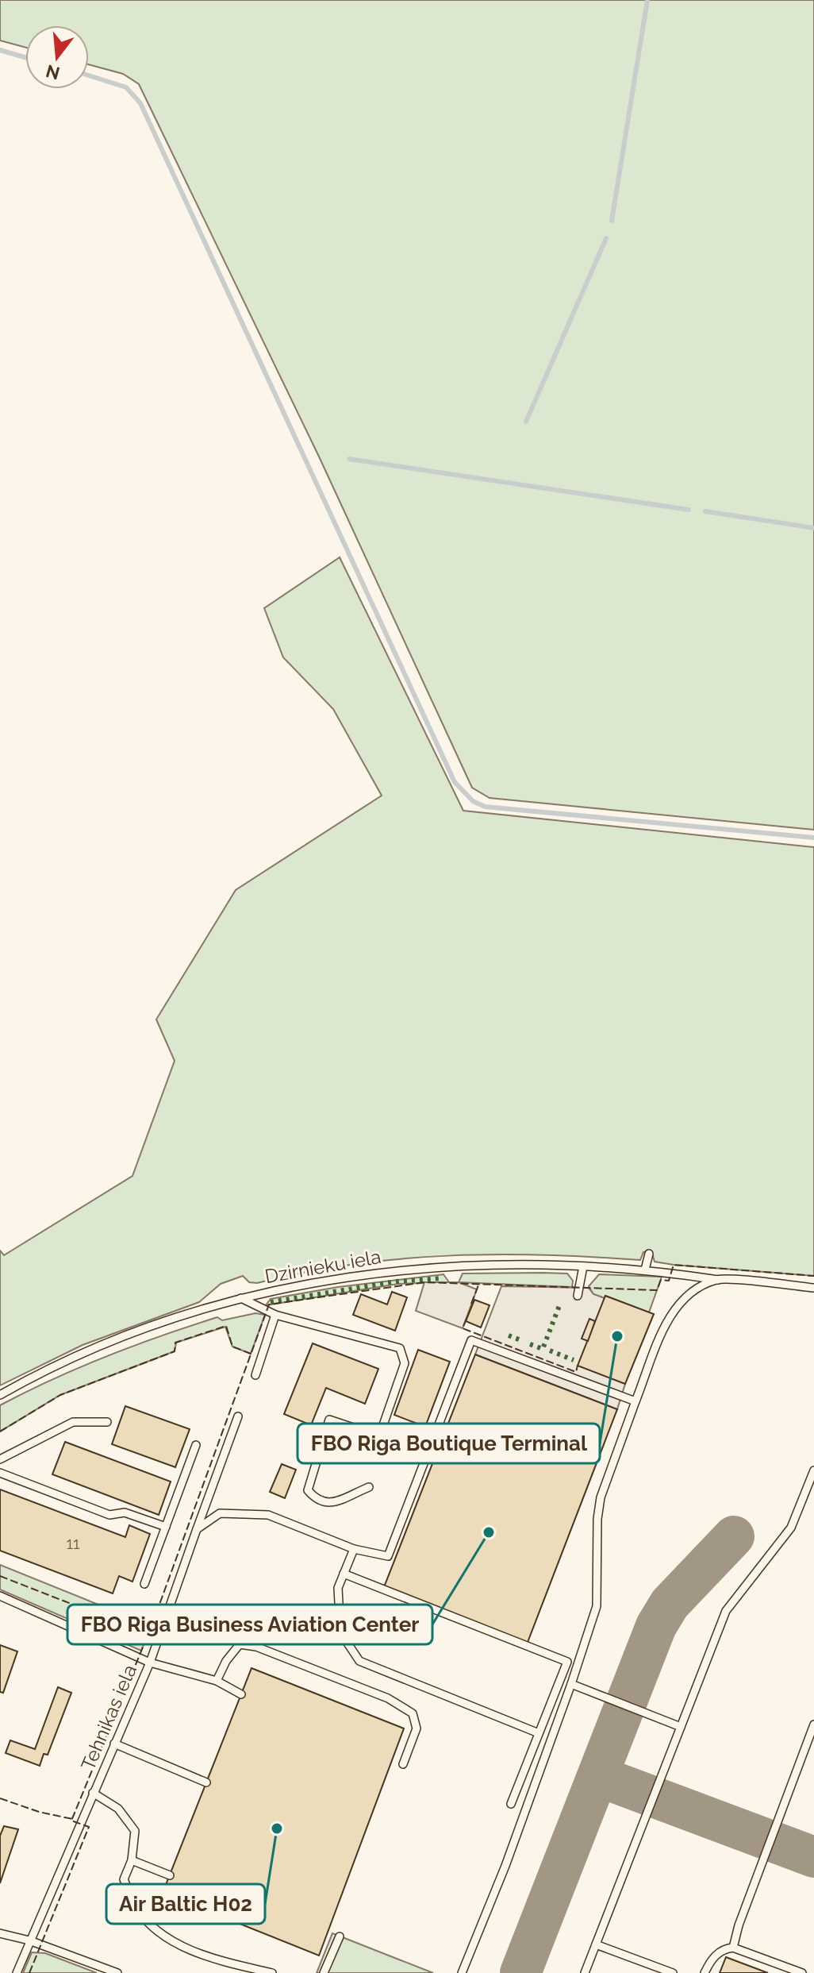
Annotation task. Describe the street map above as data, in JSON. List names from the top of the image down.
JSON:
{
  "streets": {
    "lane": ["Dzirnieku iela", "Tehnikas iela"]
  },
  "places": ["FBO Riga Boutique Terminal", "FBO Riga Business Aviation Center", "Air Baltic H02"],
  "house_numbers": ["11"],
  "north": "bottom"
}
